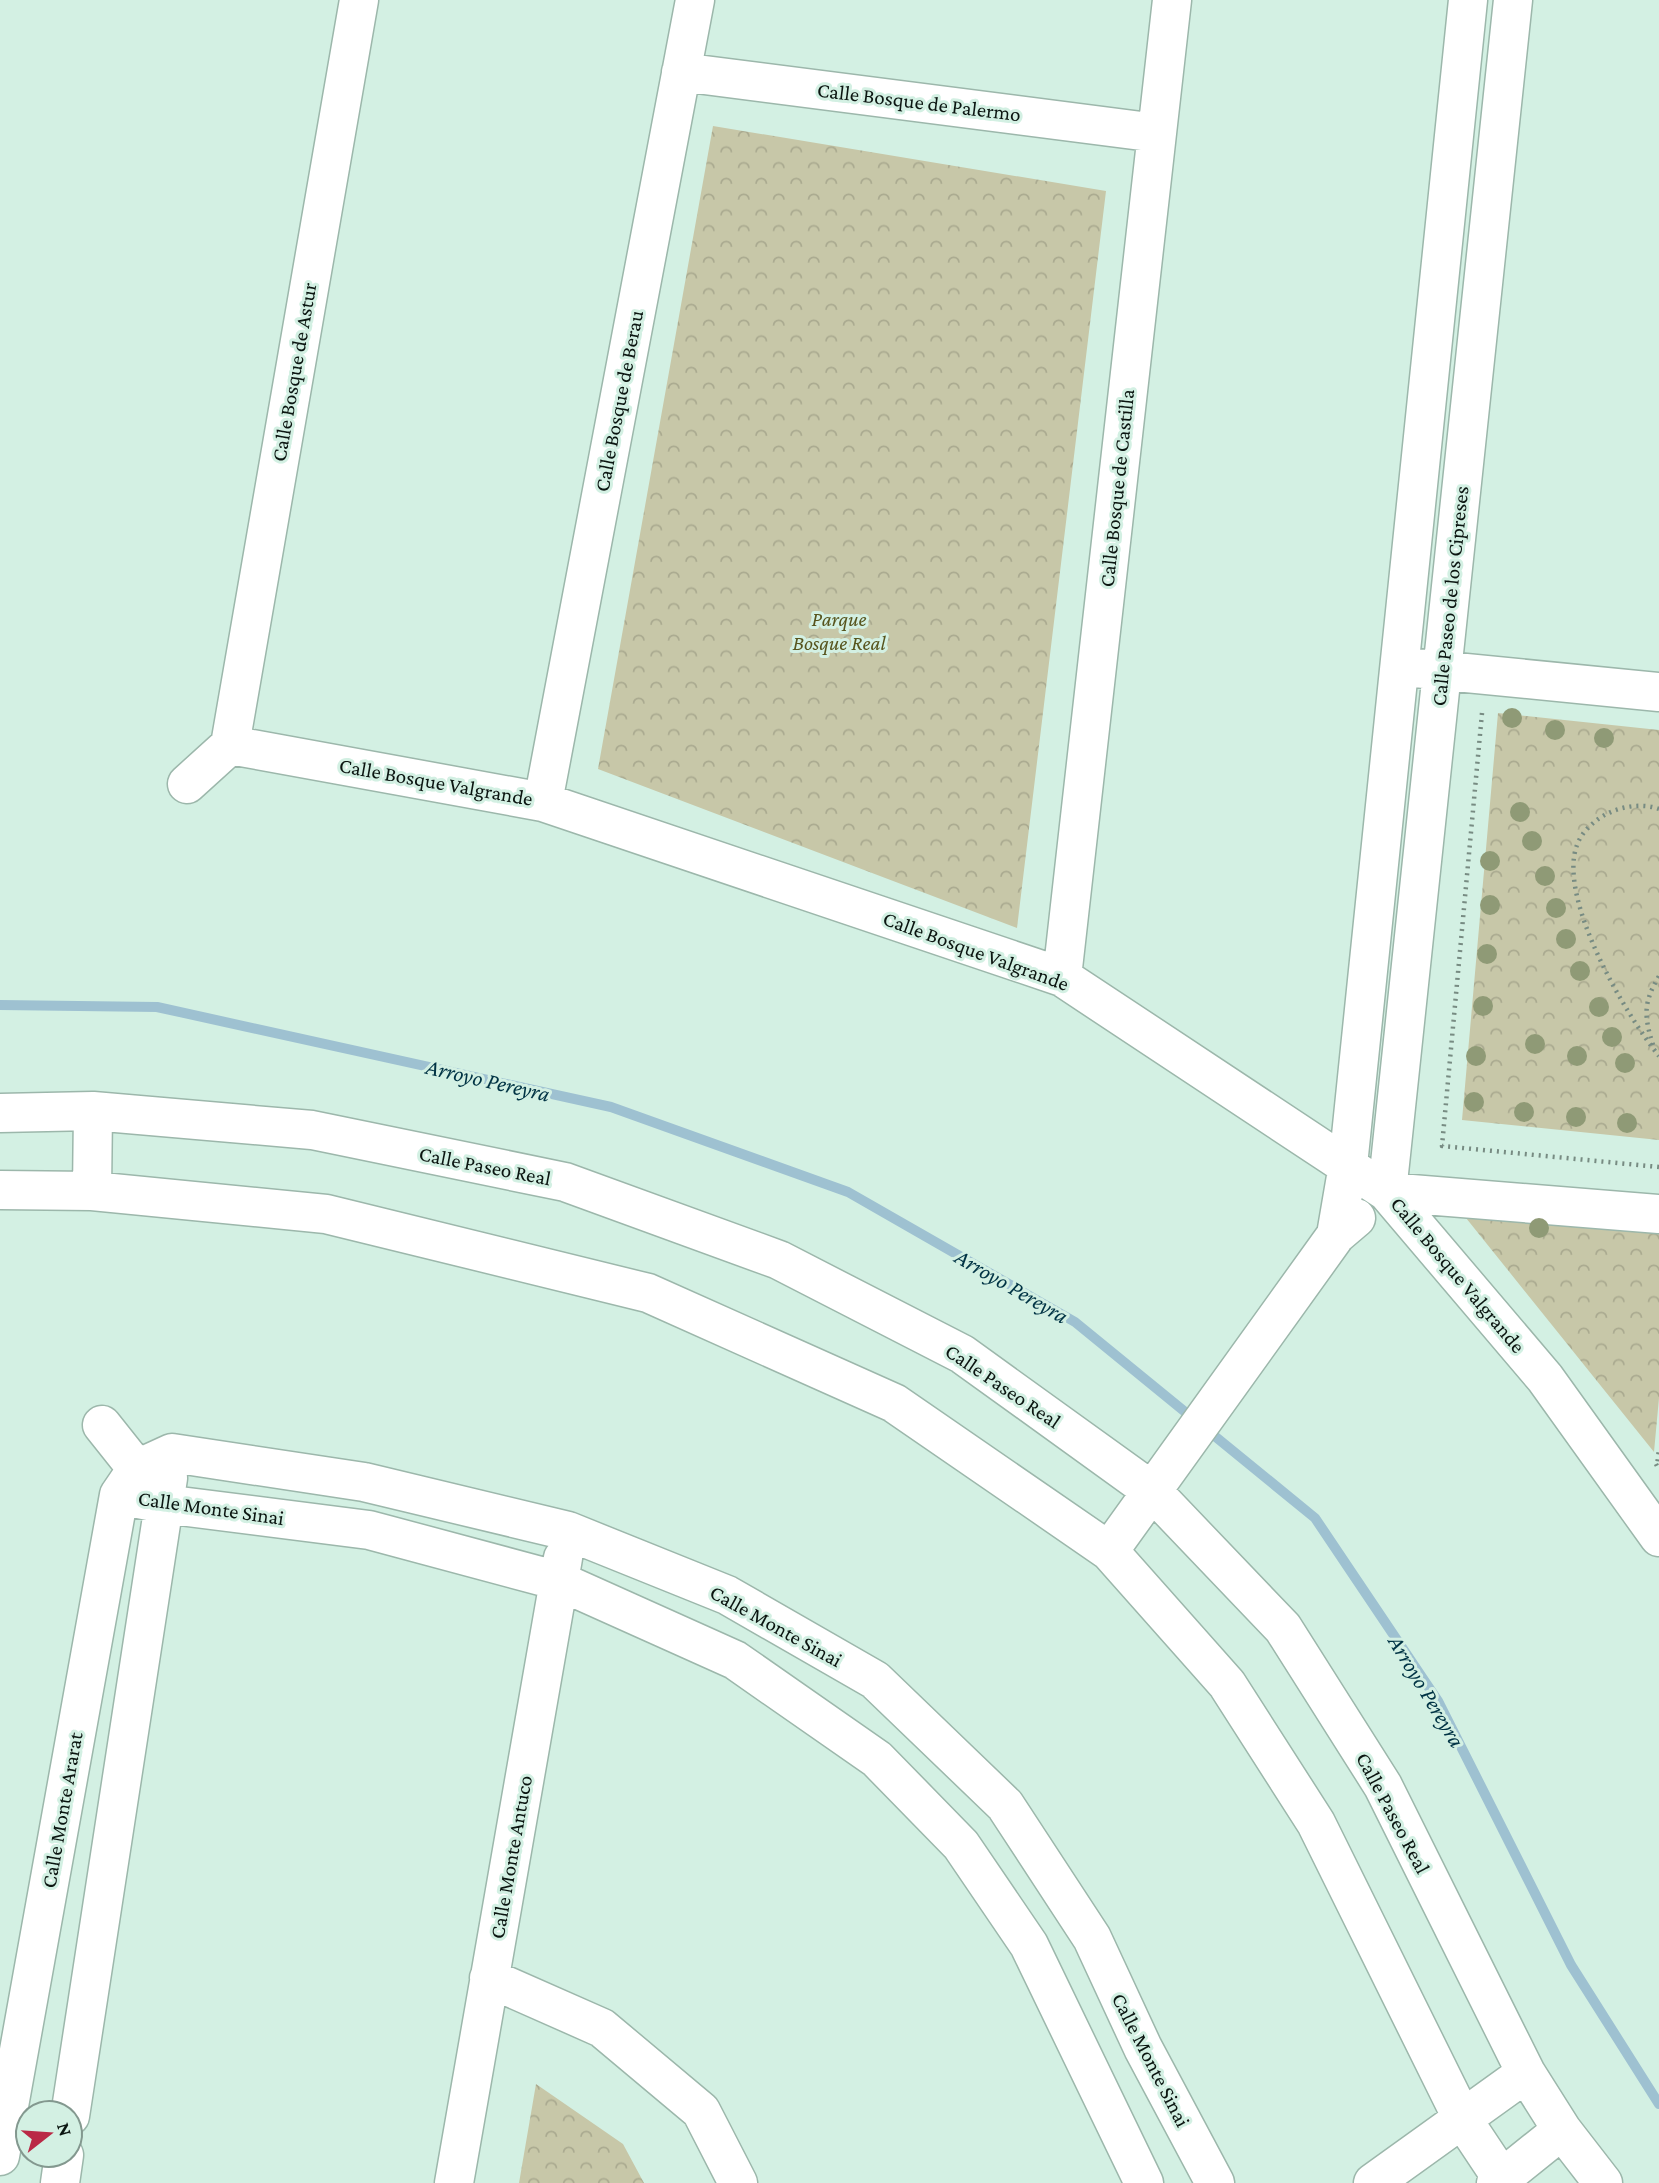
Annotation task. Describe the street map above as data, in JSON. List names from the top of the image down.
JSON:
{
  "streets": {
    "street": [
      "Calle Bosque de Palermo",
      "Calle Bosque de Astur",
      "Calle Bosque de Berau",
      "Calle Bosque de Castilla",
      "Calle Paseo de los Cipreses",
      "Calle Bosque Valgrande",
      "Calle Paseo Real",
      "Calle Monte Sinai",
      "Calle Monte Ararat",
      "Calle Monte Antuco"
    ]
  },
  "crossings": [
    ["Calle Bosque de Palermo", "Calle Bosque de Berau"],
    ["Calle Bosque de Palermo", "Calle Bosque de Castilla"],
    ["Calle Bosque de Astur", "Calle Bosque Valgrande"],
    ["Calle Bosque de Berau", "Calle Bosque Valgrande"],
    ["Calle Bosque de Castilla", "Calle Bosque Valgrande"],
    ["Calle Paseo de los Cipreses", "Calle Bosque Valgrande"],
    ["Calle Monte Sinai", "Calle Monte Ararat"],
    ["Calle Monte Sinai", "Calle Monte Antuco"]
  ],
  "water": ["Arroyo Pereyra"],
  "parks": ["Parque Bosque Real"],
  "north": "right"
}
